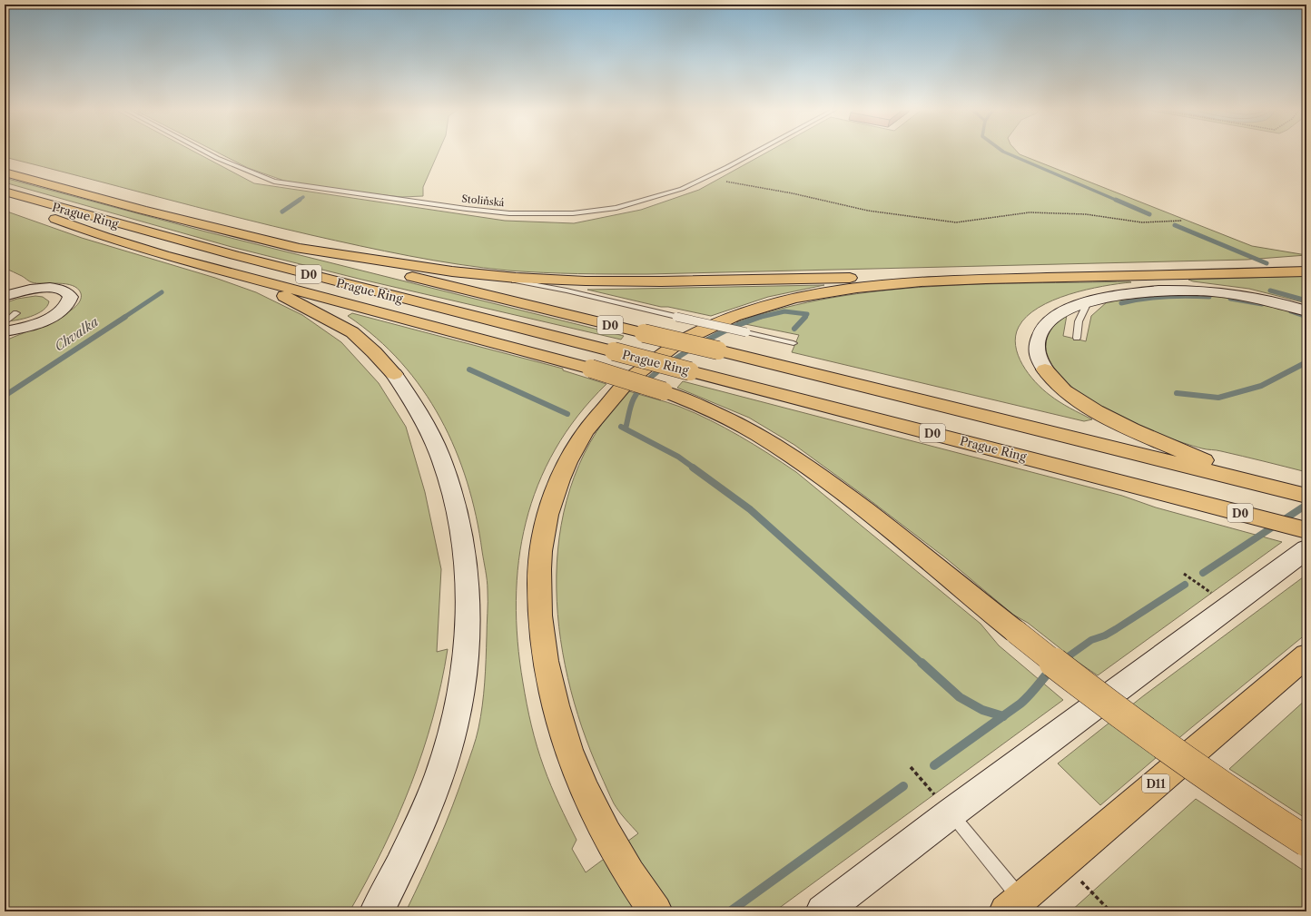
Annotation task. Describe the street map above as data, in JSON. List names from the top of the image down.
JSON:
{
  "streets": {
    "highway": ["Prague Ring", "D0", "D11"],
    "lane": ["Stoliňská"]
  },
  "water": ["Chvalka"]
}
